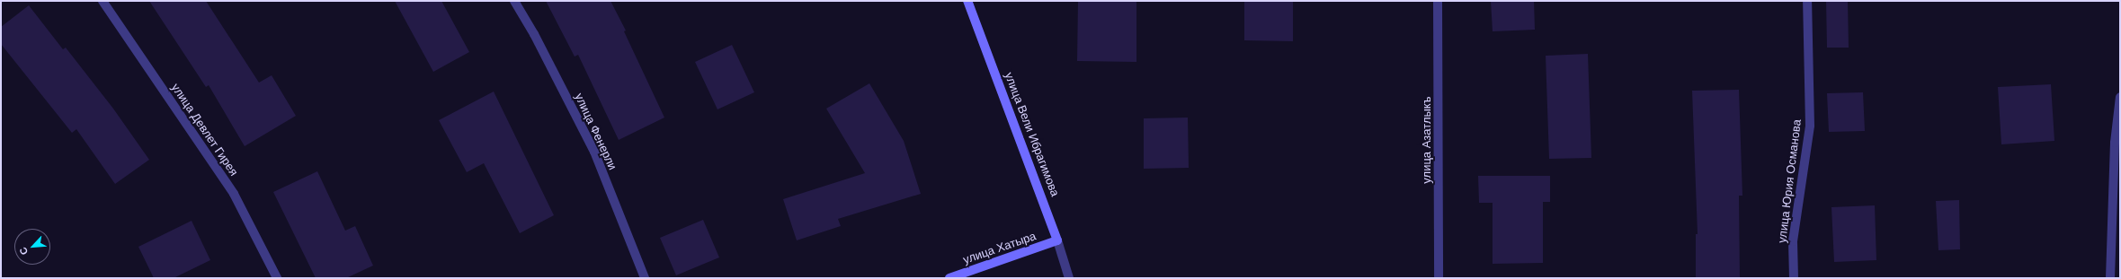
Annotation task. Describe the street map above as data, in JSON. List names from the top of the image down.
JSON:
{
  "streets": {
    "street": [
      "улица Девлет Гирея",
      "улица Фенерли",
      "улица Вели Ибрагимова",
      "улица Азатлыкъ",
      "улица Юрия Османова",
      "улица Хатыра"
    ]
  },
  "crossings": [
    ["улица Вели Ибрагимова", "улица Хатыра"]
  ],
  "north": "bottom left"
}
